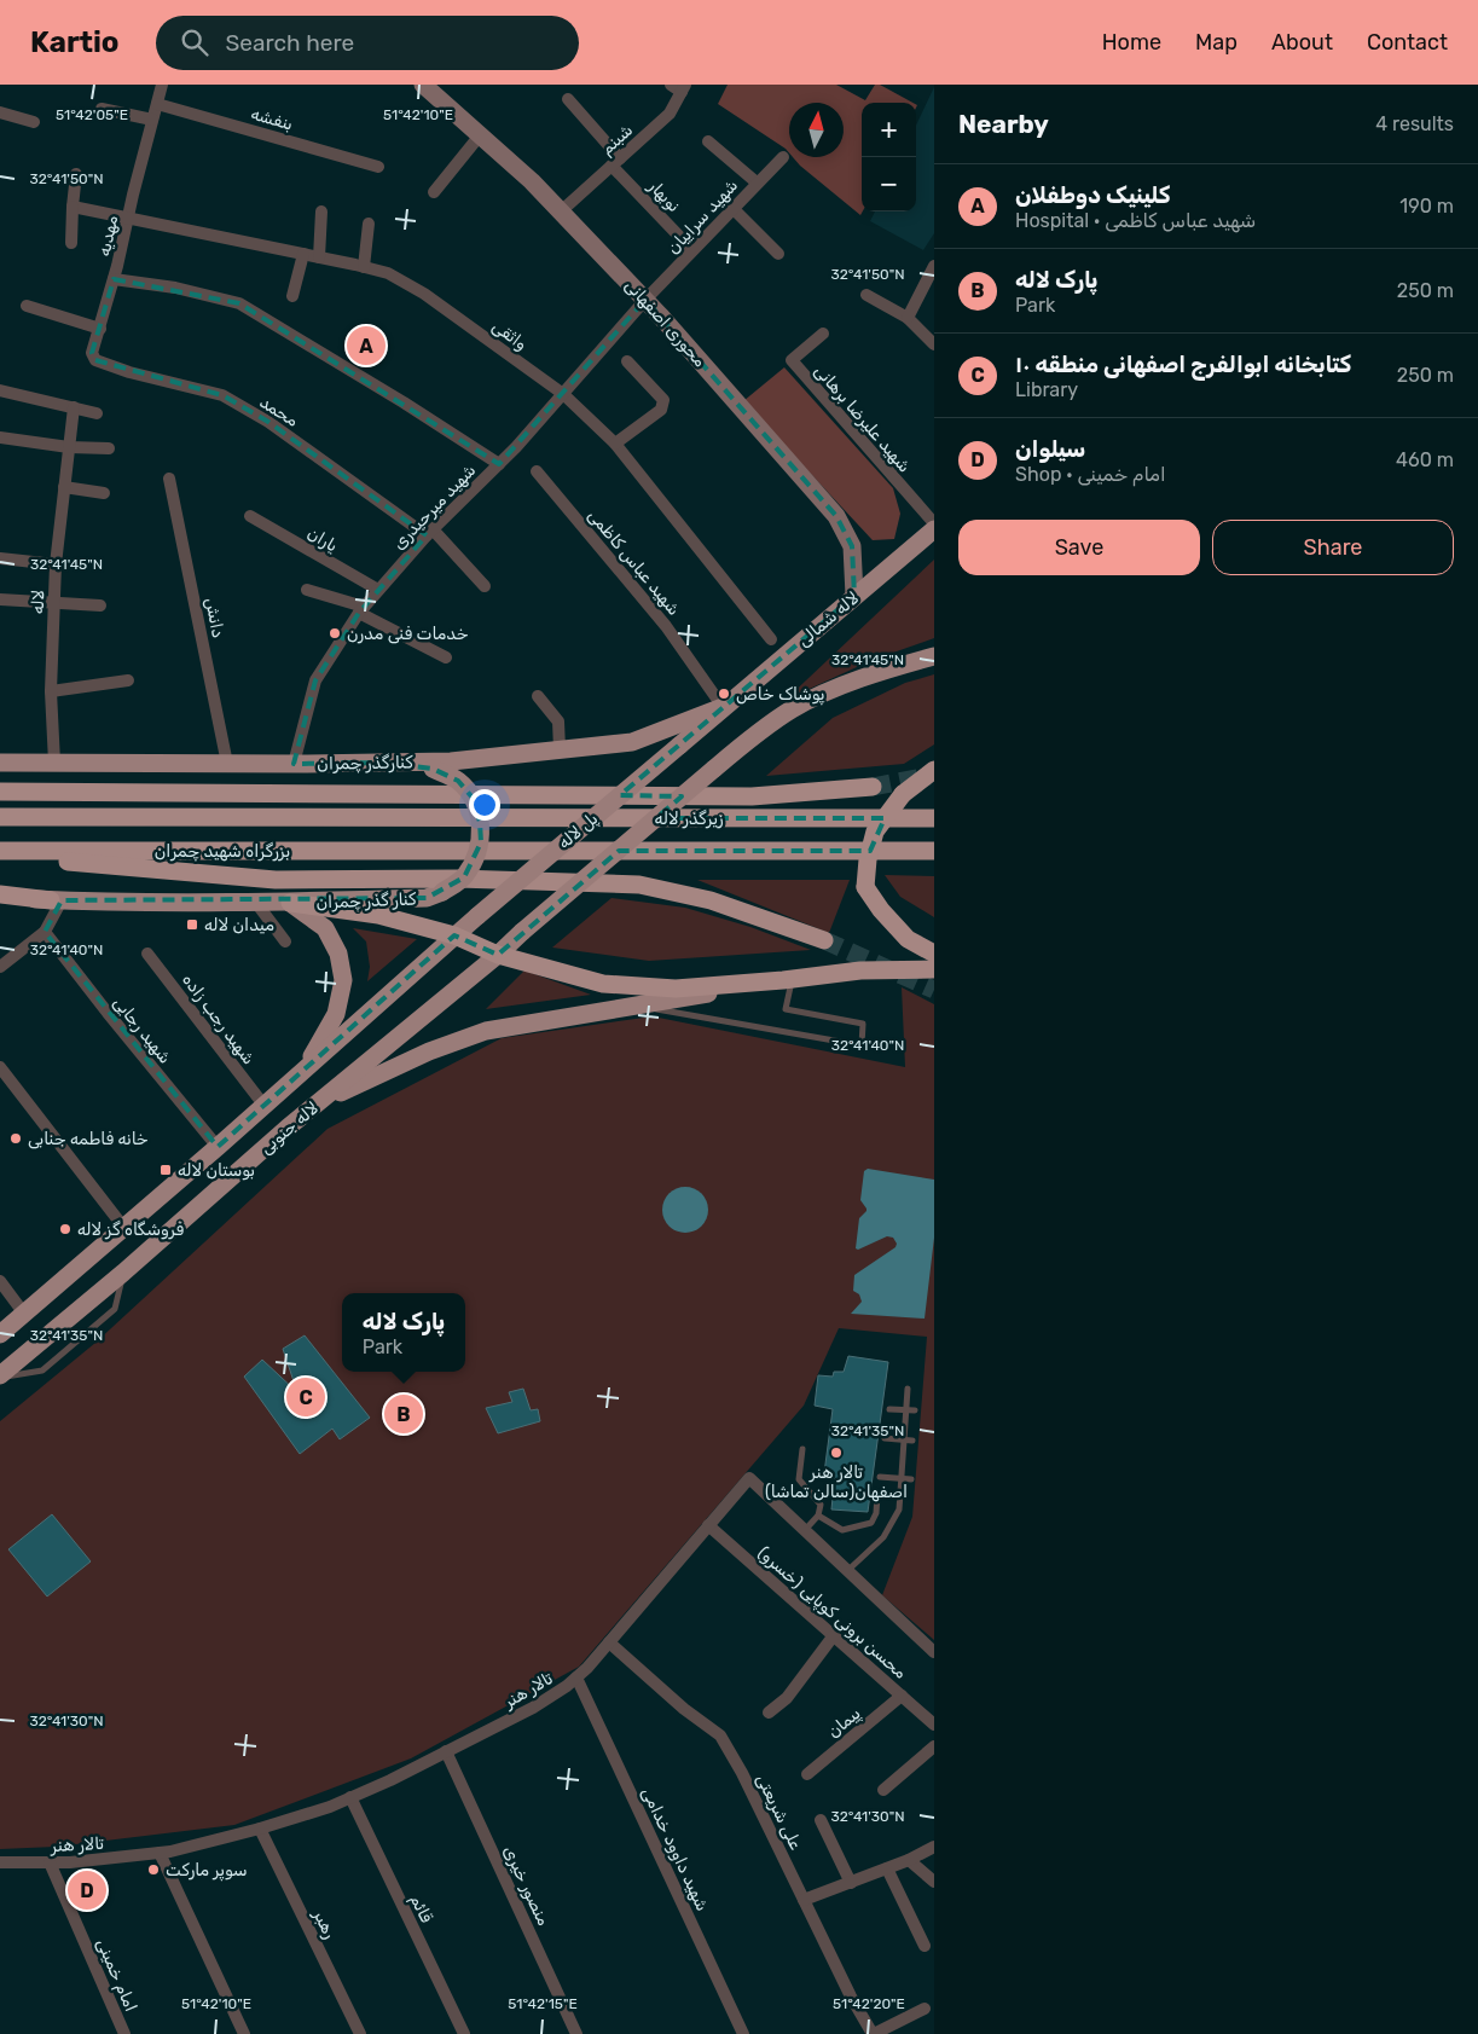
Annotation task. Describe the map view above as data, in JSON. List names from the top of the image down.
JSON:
{
  "streets": {
    "highway": ["زیرگذر لاله", "بزرگراه شهید چمران"],
    "main road": [
      "محوری اصفهانی",
      "لاله شمالی",
      "کنارگذر چمران",
      "پل لاله",
      "کنار گذر چمران",
      "لاله جنوبی"
    ],
    "street": [
      "بنفشه",
      "شبنم",
      "نوبهار",
      "شهید سراییان",
      "مهدیه",
      "واثقی",
      "محمد",
      "شهید علیرضا برهانی",
      "شهید میرحیدری",
      "یاران",
      "شهید عباس کاظمی",
      "لاله",
      "دانش",
      "شهید رجب زاده",
      "شهید رجایی",
      "محسن برونی کوپایی (خسرو)",
      "تالار هنر",
      "پیمان",
      "علی شریعتی",
      "شهید داوود خدامی",
      "منصور خیری",
      "قائم",
      "رهبر",
      "امام خمینی"
    ]
  },
  "crossings": [
    ["بنفشه", "مهدیه"],
    ["شبنم", "نوبهار"],
    ["شبنم", "محوری اصفهانی"],
    ["نوبهار", "شهید سراییان"],
    ["شهید سراییان", "محوری اصفهانی"],
    ["شهید سراییان", "شهید میرحیدری"],
    ["مهدیه", "واثقی"],
    ["مهدیه", "محمد"],
    ["محوری اصفهانی", "شهید میرحیدری"],
    ["محوری اصفهانی", "لاله شمالی"],
    ["واثقی", "شهید میرحیدری"],
    ["محمد", "شهید میرحیدری"],
    ["شهید میرحیدری", "یاران"],
    ["شهید میرحیدری", "کنارگذر چمران"],
    ["شهید عباس کاظمی", "لاله شمالی"],
    ["شهید عباس کاظمی", "کنارگذر چمران"],
    ["لاله", "کنارگذر چمران"],
    ["دانش", "کنارگذر چمران"],
    ["لاله شمالی", "کنارگذر چمران"],
    ["لاله شمالی", "پل لاله"],
    ["کنارگذر چمران", "کنار گذر چمران"],
    ["زیرگذر لاله", "بزرگراه شهید چمران"],
    ["پل لاله", "لاله جنوبی"],
    ["شهید رجب زاده", "لاله جنوبی"],
    ["شهید رجایی", "لاله جنوبی"],
    ["محسن برونی کوپایی (خسرو)", "تالار هنر"],
    ["محسن برونی کوپایی (خسرو)", "پیمان"],
    ["تالار هنر", "علی شریعتی"],
    ["تالار هنر", "شهید داوود خدامی"],
    ["تالار هنر", "منصور خیری"],
    ["تالار هنر", "قائم"],
    ["تالار هنر", "رهبر"],
    ["تالار هنر", "امام خمینی"]
  ],
  "places": {
    "other": [
      "خدمات فنی مدرن",
      "پوشاک خاص",
      "خانه فاطمه جنابی",
      "فروشگاه گز لاله",
      "تالار هنر اصفهان(سالن تماشا)",
      "سوپر مارکت"
    ],
    "transit": ["میدان لاله", "بوستان لاله"]
  },
  "north": "top",
  "page": {
    "header": "Kartio",
    "search": "Search here",
    "nav": [
      "Home",
      "Map",
      "About",
      "Contact"
    ],
    "heading": ["Nearby", "4 results"],
    "map_buttons": ["+", "−"],
    "list": [
      {
        "mark": "A",
        "name": "کلینیک دوطفلان",
        "note": "Hospital · شهید عباس کاظمی",
        "value": "190 m"
      },
      {
        "mark": "B",
        "name": "پارک لاله",
        "note": "Park",
        "value": "250 m"
      },
      {
        "mark": "C",
        "name": "کتابخانه ابوالفرج اصفهانی منطقه ۱۰",
        "note": "Library",
        "value": "250 m"
      },
      {
        "mark": "D",
        "name": "سیلوان",
        "note": "Shop · امام خمینی",
        "value": "460 m"
      }
    ],
    "pins": [
      "A",
      "C",
      "B",
      "D"
    ],
    "buttons": ["Save", "Share"],
    "popup": ["پارک لاله", "Park"]
  },
  "coordinates": [
    "51°42'05\"E",
    "51°42'10\"E",
    "32°41'50\"N",
    "32°41'45\"N",
    "32°41'40\"N",
    "32°41'35\"N",
    "32°41'30\"N",
    "51°42'15\"E",
    "51°42'20\"E"
  ]
}
